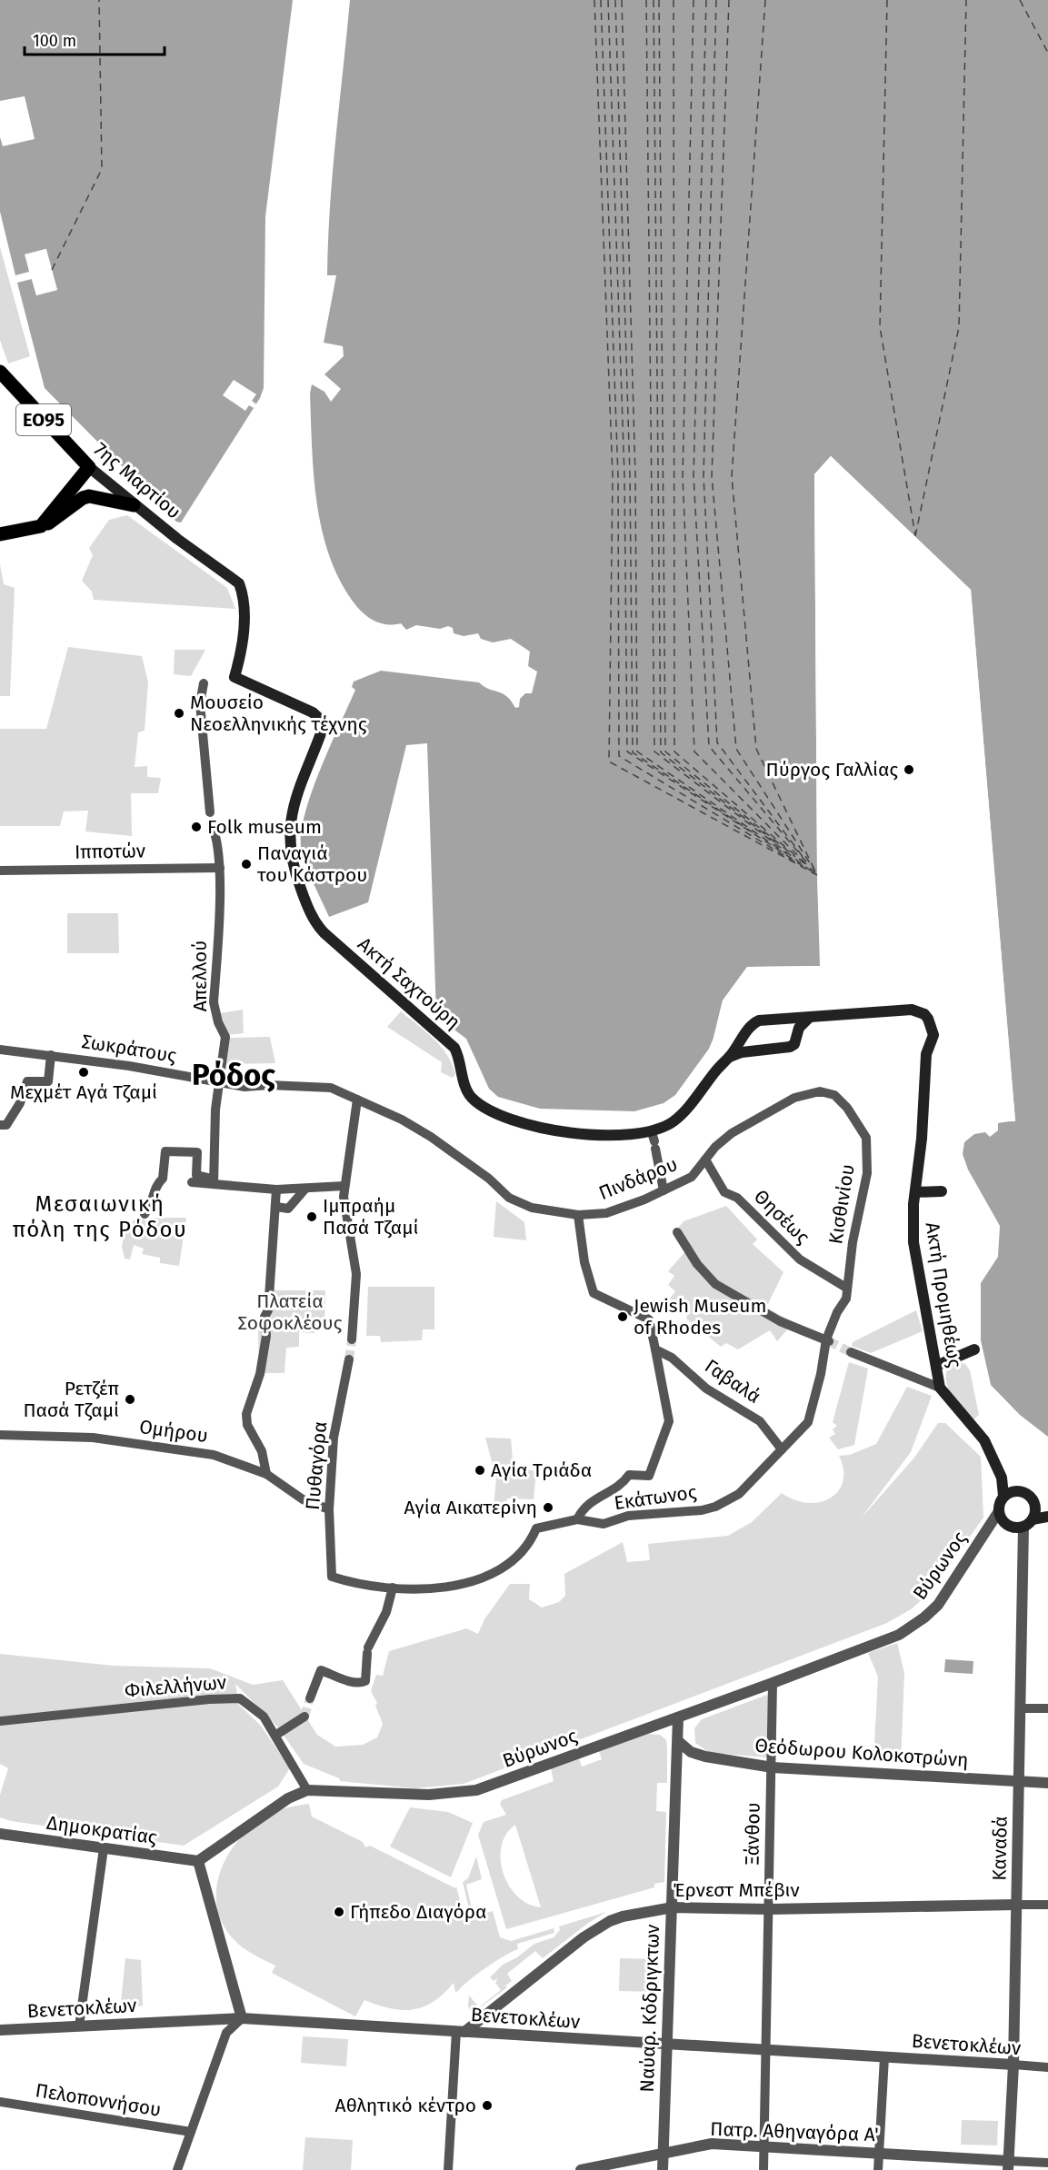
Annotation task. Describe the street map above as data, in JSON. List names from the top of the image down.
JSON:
{
  "streets": {
    "main road": [
      "ΕΟ95",
      "7ης Μαρτίου",
      "Ακτή Σαχτούρη",
      "Ακτή Προμηθέως"
    ],
    "street": [
      "Ιπποτών",
      "Απελλού",
      "Σωκράτους",
      "Πινδάρου",
      "Κισθινίου",
      "Θησέως",
      "Γαβαλά",
      "Ομήρου",
      "Πυθαγόρα",
      "Εκάτωνος",
      "Βύρωνος",
      "Φιλελλήνων",
      "Θεόδωρου Κολοκοτρώνη",
      "Δημοκρατίας",
      "Ξάνθου",
      "Καναδά",
      "Έρνεστ Μπέβιν",
      "Βενετοκλέων",
      "Ναύαρ. Κόδριγκτων",
      "Πελοποννήσου",
      "Πατρ. Αθηναγόρα Α'"
    ]
  },
  "crossings": [
    ["7ης Μαρτίου", "Ακτή Σαχτούρη"],
    ["Ιπποτών", "Απελλού"],
    ["Απελλού", "Σωκράτους"],
    ["Ακτή Σαχτούρη", "Ακτή Προμηθέως"],
    ["Σωκράτους", "Πινδάρου"],
    ["Πινδάρου", "Κισθινίου"],
    ["Πινδάρου", "Θησέως"],
    ["Κισθινίου", "Θησέως"],
    ["Κισθινίου", "Εκάτωνος"],
    ["Γαβαλά", "Εκάτωνος"],
    ["Ομήρου", "Πυθαγόρα"],
    ["Βύρωνος", "Φιλελλήνων"],
    ["Βύρωνος", "Δημοκρατίας"],
    ["Βύρωνος", "Ξάνθου"],
    ["Βύρωνος", "Καναδά"],
    ["Βύρωνος", "Ναύαρ. Κόδριγκτων"],
    ["Θεόδωρου Κολοκοτρώνη", "Ξάνθου"],
    ["Θεόδωρου Κολοκοτρώνη", "Καναδά"],
    ["Θεόδωρου Κολοκοτρώνη", "Ναύαρ. Κόδριγκτων"],
    ["Ξάνθου", "Έρνεστ Μπέβιν"],
    ["Ξάνθου", "Βενετοκλέων"],
    ["Ξάνθου", "Πατρ. Αθηναγόρα Α'"],
    ["Καναδά", "Έρνεστ Μπέβιν"],
    ["Καναδά", "Βενετοκλέων"],
    ["Καναδά", "Πατρ. Αθηναγόρα Α'"],
    ["Έρνεστ Μπέβιν", "Βενετοκλέων"],
    ["Έρνεστ Μπέβιν", "Ναύαρ. Κόδριγκτων"],
    ["Βενετοκλέων", "Ναύαρ. Κόδριγκτων"],
    ["Ναύαρ. Κόδριγκτων", "Πατρ. Αθηναγόρα Α'"]
  ],
  "districts": ["Ρόδος", "Μεσαιωνική πόλη της Ρόδου"],
  "parks": ["Πλατεία Σοφοκλέους"],
  "places": [
    "Μουσείο Νεοελληνικής τέχνης",
    "Πύργος Γαλλίας",
    "Folk museum",
    "Παναγιά του Κάστρου",
    "Μεχμέτ Αγά Τζαμί",
    "Ιμπραήμ Πασά Τζαμί",
    "Jewish Museum of Rhodes",
    "Ρετζέπ Πασά Τζαμί",
    "Αγία Τριάδα",
    "Αγία Αικατερίνη",
    "Γήπεδο Διαγόρα",
    "Αθλητικό κέντρο"
  ],
  "scale_bar": "100 m"
}
